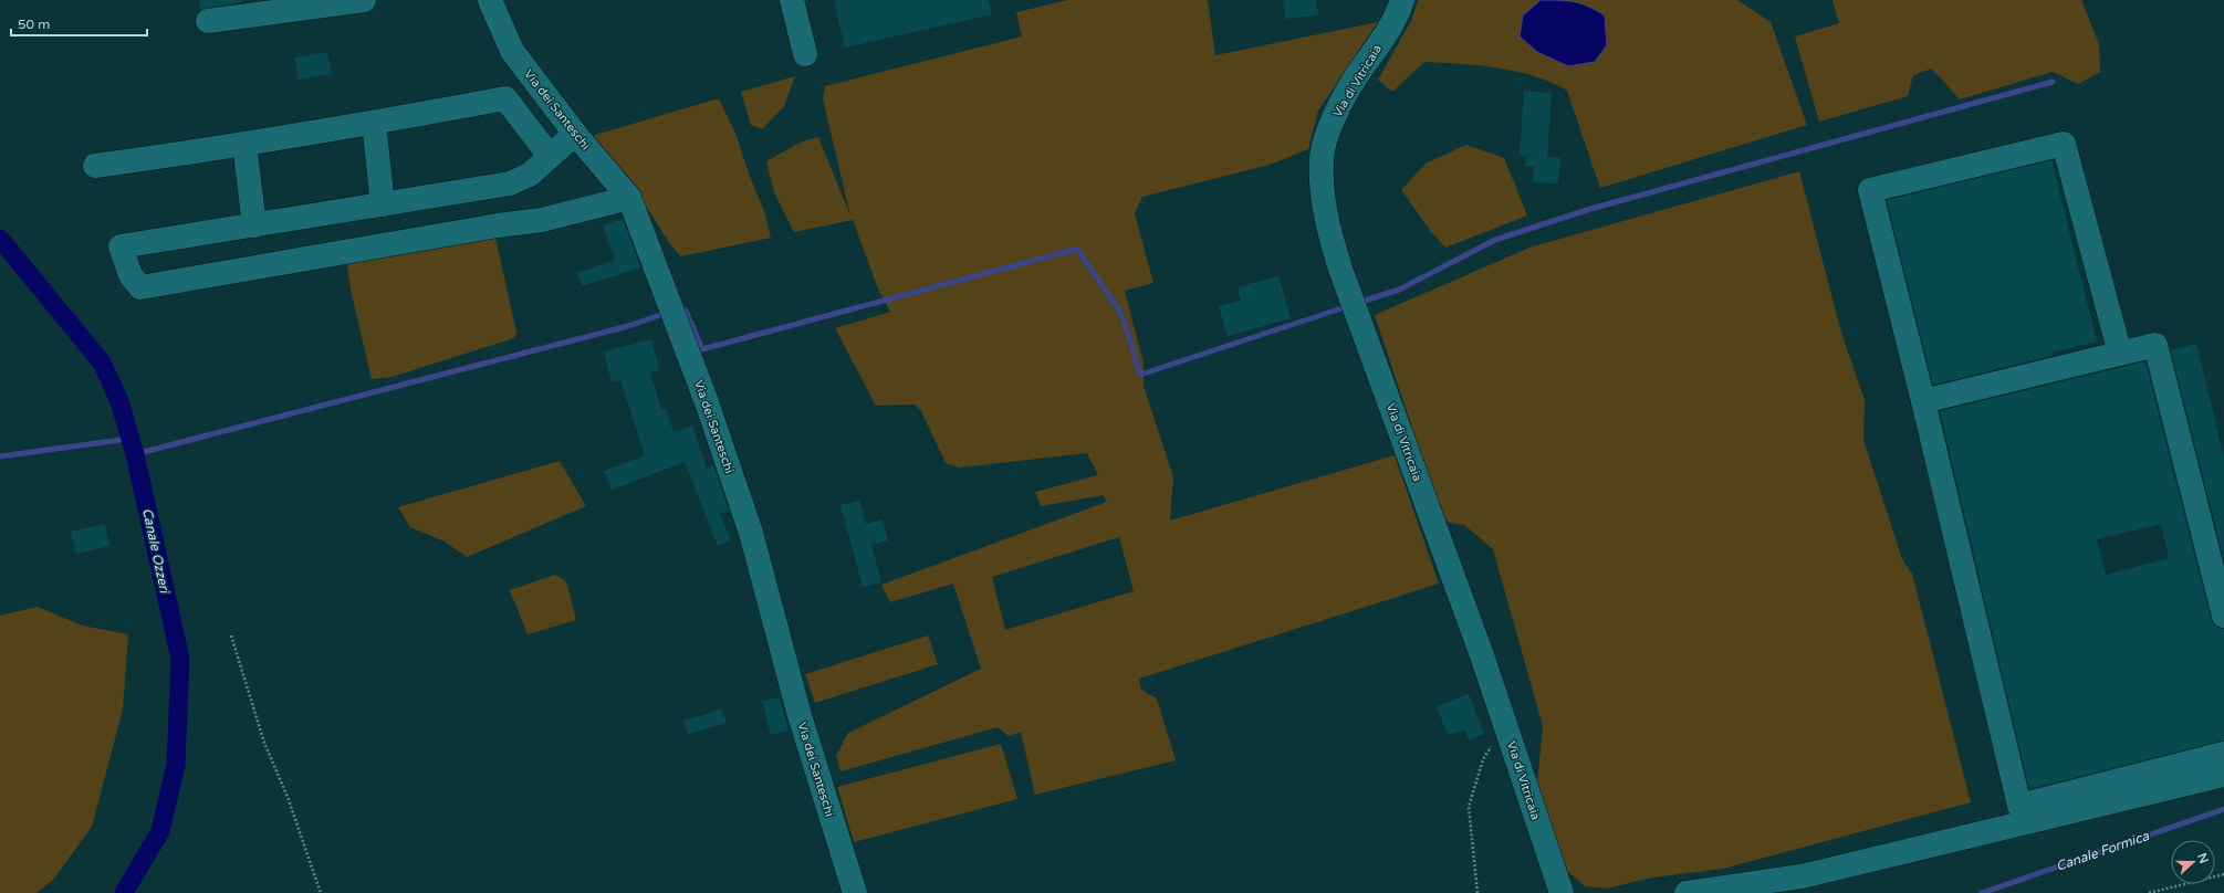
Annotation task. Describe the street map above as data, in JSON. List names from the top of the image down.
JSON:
{
  "streets": {
    "street": ["Via di Vitricaia", "Via dei Santeschi"]
  },
  "water": ["Canale Ozzeri", "Canale Formica"],
  "scale_bar": "50 m",
  "north": "right"
}
